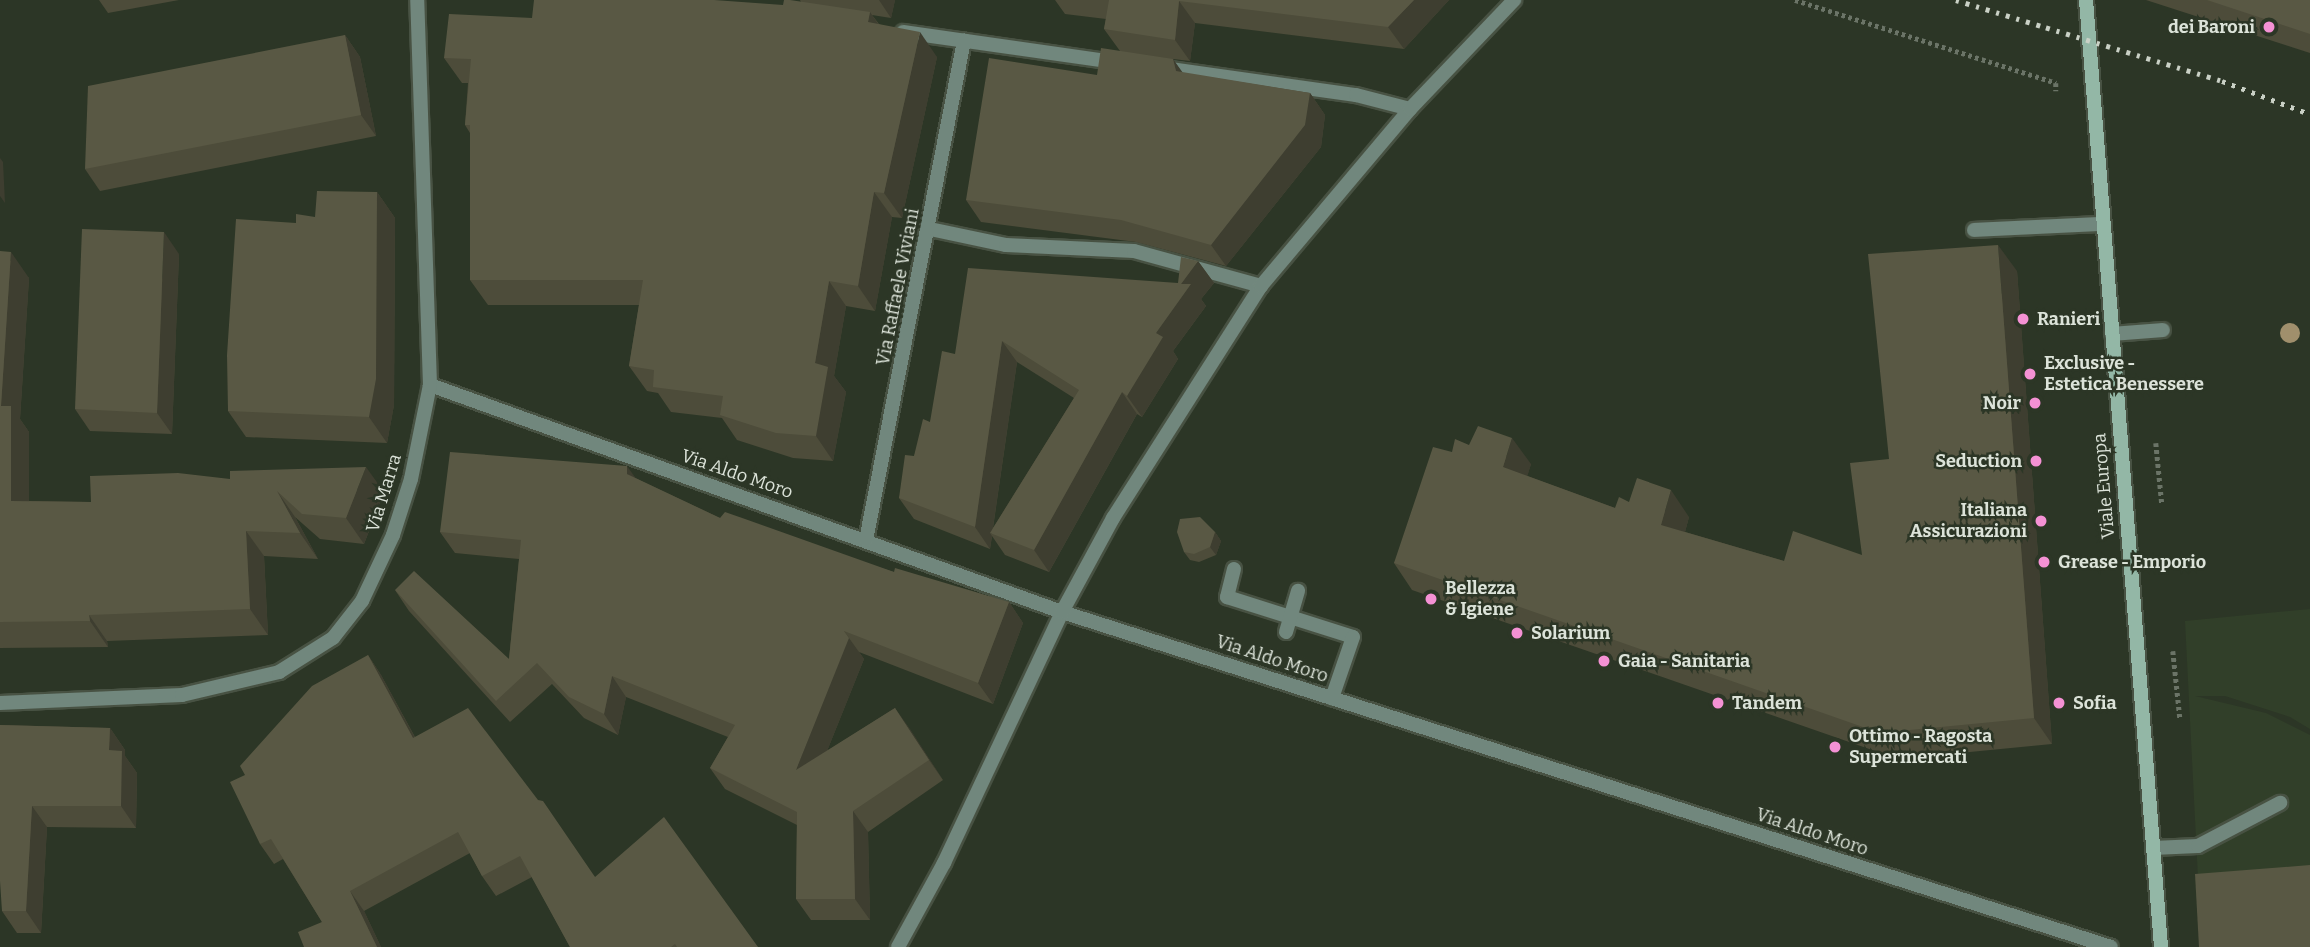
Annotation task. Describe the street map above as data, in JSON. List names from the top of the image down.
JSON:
{
  "streets": {
    "street": [
      "Via Raffaele Viviani",
      "Via Aldo Moro",
      "Viale Europa",
      "Via Marra"
    ]
  },
  "crossings": [
    ["Via Raffaele Viviani", "Via Aldo Moro"],
    ["Via Aldo Moro", "Via Marra"]
  ],
  "places": [
    "dei Baroni",
    "Ranieri",
    "Exclusive - Estetica Benessere",
    "Noir",
    "Seduction",
    "Italiana Assicurazioni",
    "Grease - Emporio",
    "Bellezza & Igiene",
    "Solarium",
    "Gaia - Sanitaria",
    "Tandem",
    "Sofia",
    "Ottimo - Ragosta Supermercati"
  ]
}
